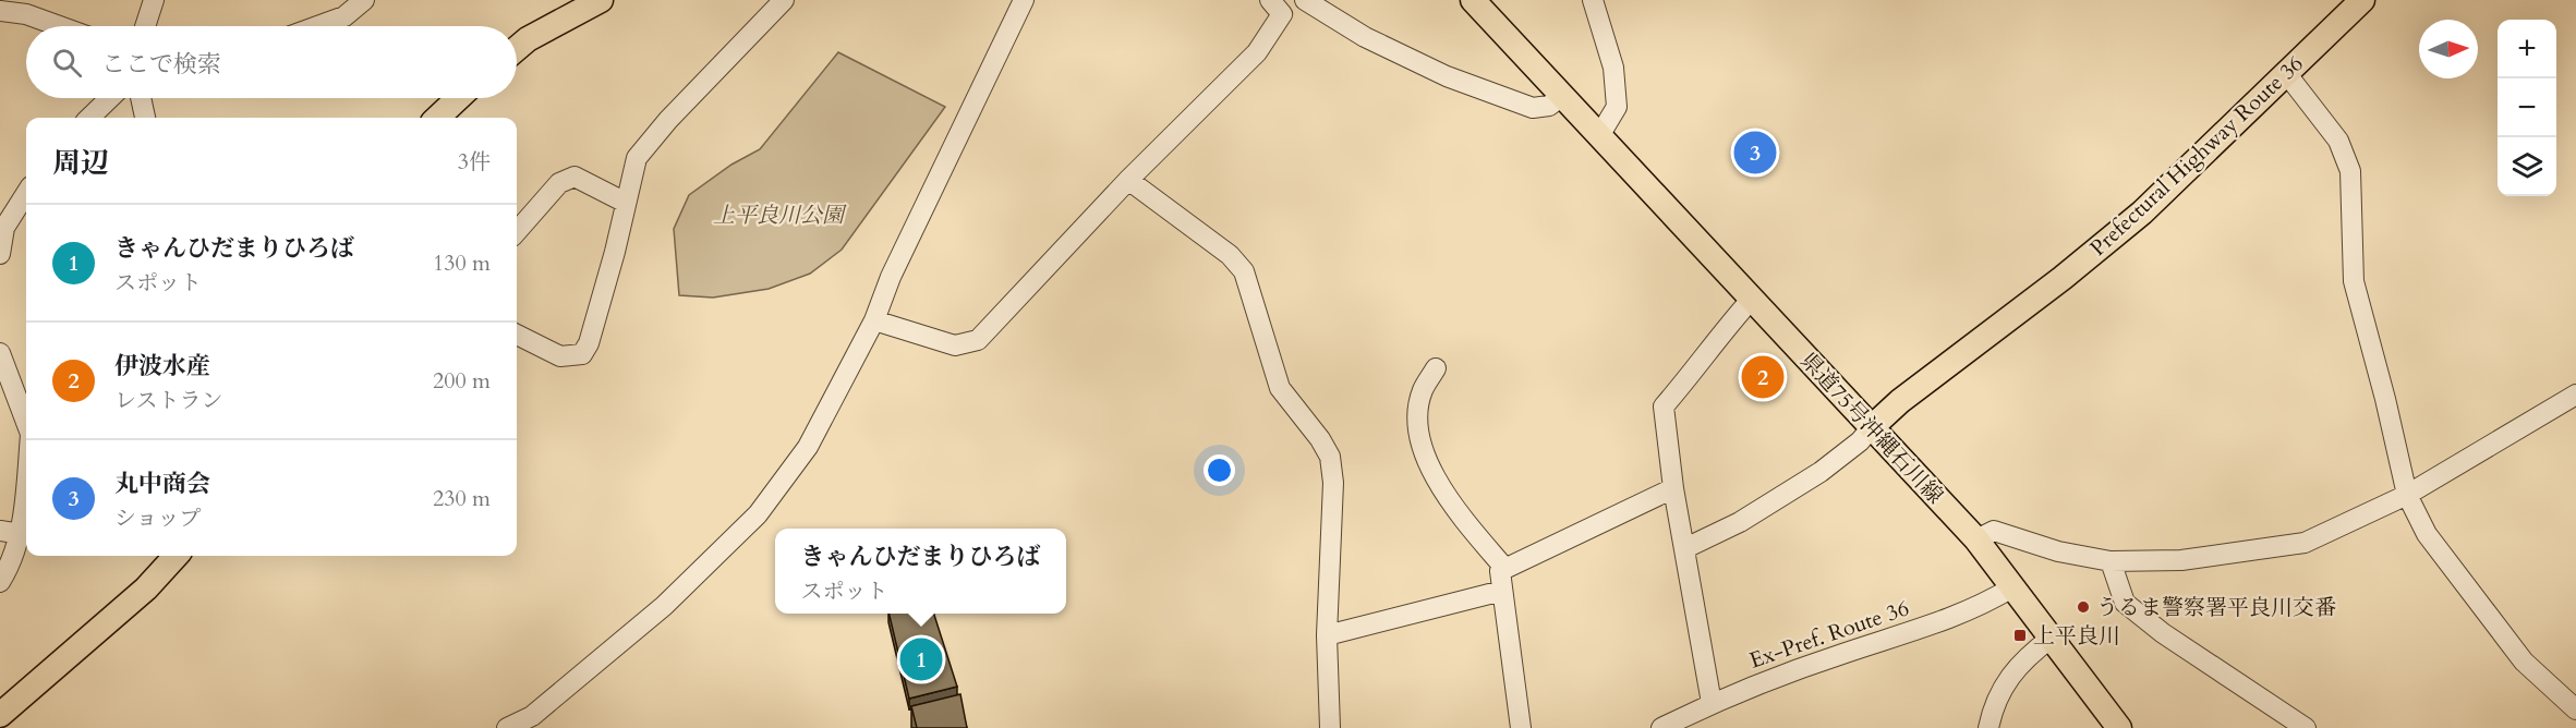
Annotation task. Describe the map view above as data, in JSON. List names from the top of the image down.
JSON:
{
  "streets": {
    "main road": ["Prefectural Highway Route 36", "県道75号沖縄石川線"],
    "street": ["Ex-Pref. Route 36"]
  },
  "crossings": [
    ["Prefectural Highway Route 36", "県道75号沖縄石川線"],
    ["県道75号沖縄石川線", "Ex-Pref. Route 36"]
  ],
  "parks": ["上平良川公園"],
  "places": {
    "other": ["うるま警察署平良川交番"],
    "transit": ["上平良川"]
  },
  "north": "right",
  "page": {
    "map_buttons": ["+", "−"],
    "search": "ここで検索",
    "heading": ["周辺", "3件"],
    "pins": ["3", "2", "1"],
    "list": [
      {
        "mark": "1",
        "name": "きゃんひだまりひろば",
        "note": "スポット",
        "value": "130 m"
      },
      {
        "mark": "2",
        "name": "伊波水産",
        "note": "レストラン",
        "value": "200 m"
      },
      {
        "mark": "3",
        "name": "丸中商会",
        "note": "ショップ",
        "value": "230 m"
      }
    ],
    "popup": ["きゃんひだまりひろば", "スポット"]
  }
}
